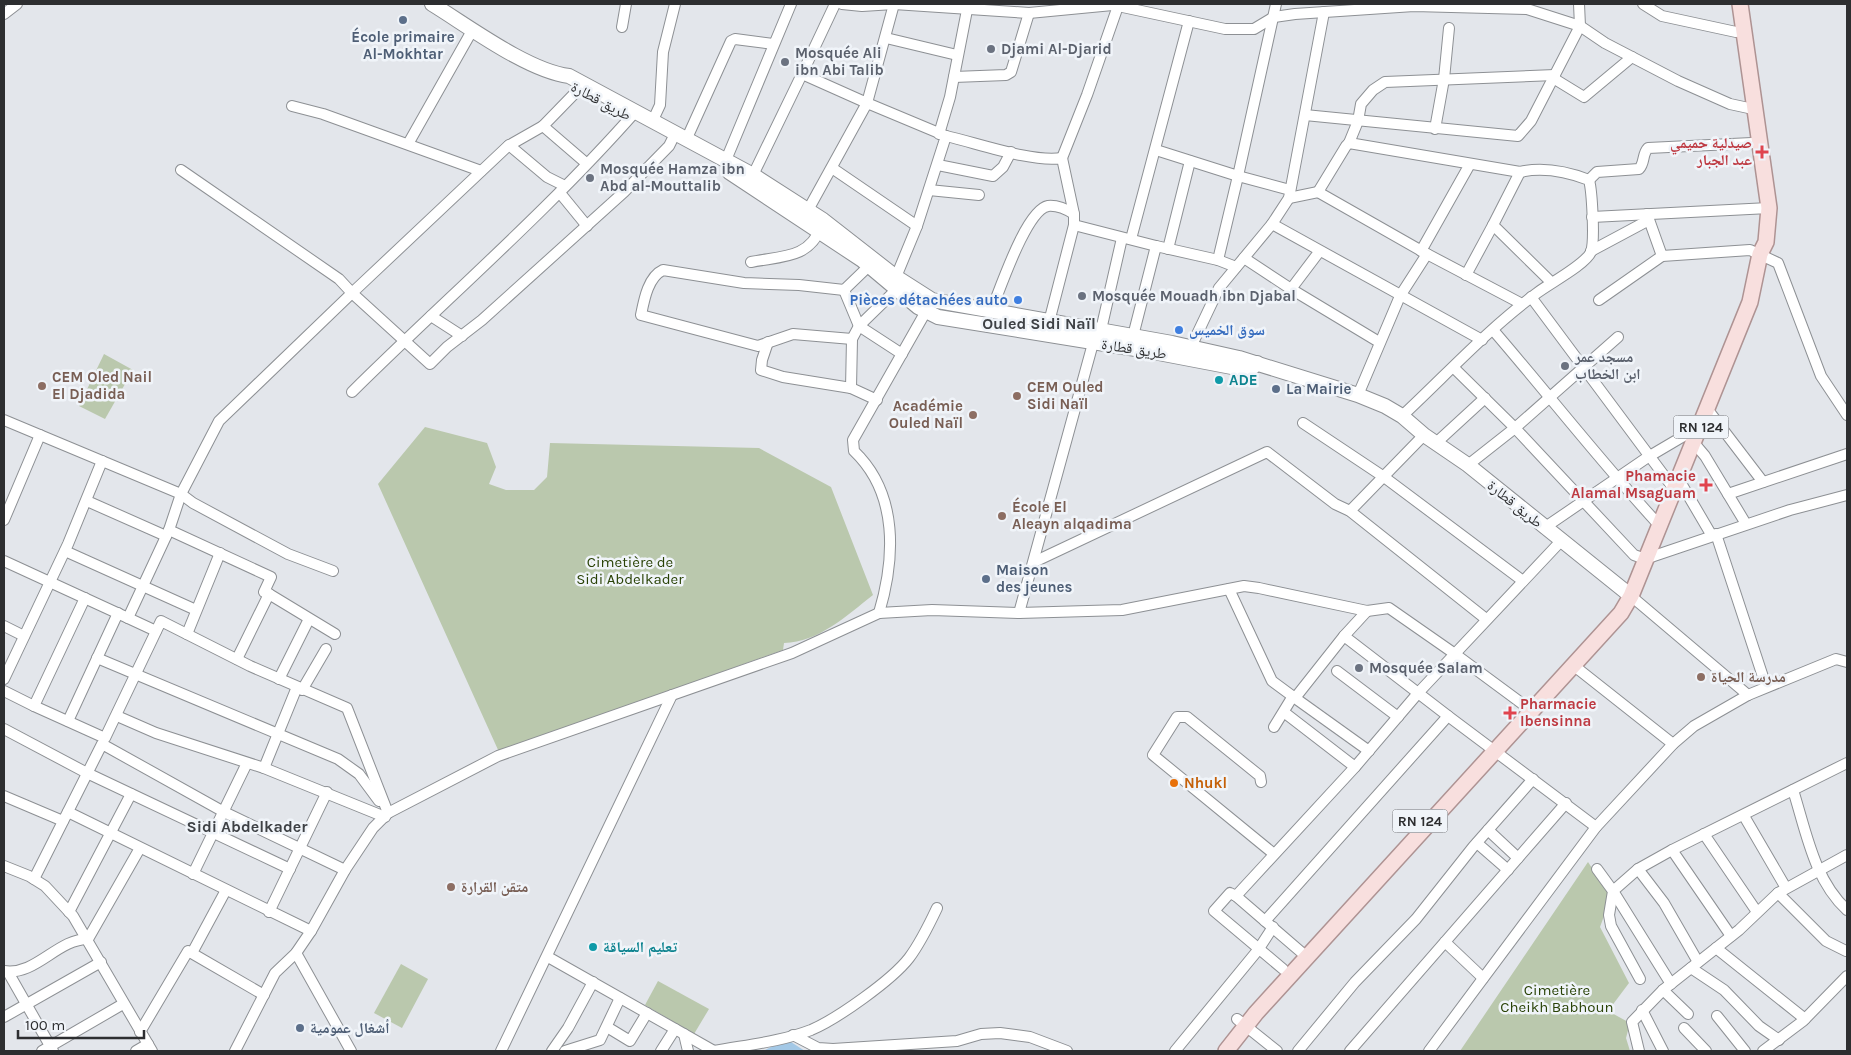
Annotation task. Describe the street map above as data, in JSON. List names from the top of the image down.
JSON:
{
  "streets": {
    "main road": ["طريق قطارة", "RN 124"]
  },
  "crossings": [
    ["طريق قطارة", "RN 124"]
  ],
  "districts": ["Ouled Sidi Naïl", "Sidi Abdelkader"],
  "parks": ["Cimetière de Sidi Abdelkader", "Cimetière Cheikh Babhoun"],
  "places": {
    "other": [
      "École primaire Al-Mokhtar",
      "Djami Al-Djarid",
      "Mosquée Ali ibn Abi Talib",
      "Mosquée Hamza ibn Abd al-Mouttalib",
      "Mosquée Mouadh ibn Djabal",
      "Pièces détachées auto",
      "سوق الخميس",
      "مسجد عمر ابن الخطاب",
      "ADE",
      "CEM Oled Nail El Djadida",
      "La Mairie",
      "CEM Ouled Sidi Naïl",
      "Académie Ouled Naïl",
      "École El Aleayn alqadima",
      "Maison des jeunes",
      "Mosquée Salam",
      "مدرسة الحياة",
      "Nhukl",
      "متقن القرارة",
      "تعليم السياقة",
      "أشغال عمومية"
    ],
    "health": ["صيدلية حميمي عبد الجبار", "Phamacie Alamal Msaguam", "Pharmacie Ibensinna"]
  },
  "scale_bar": "100 m"
}
